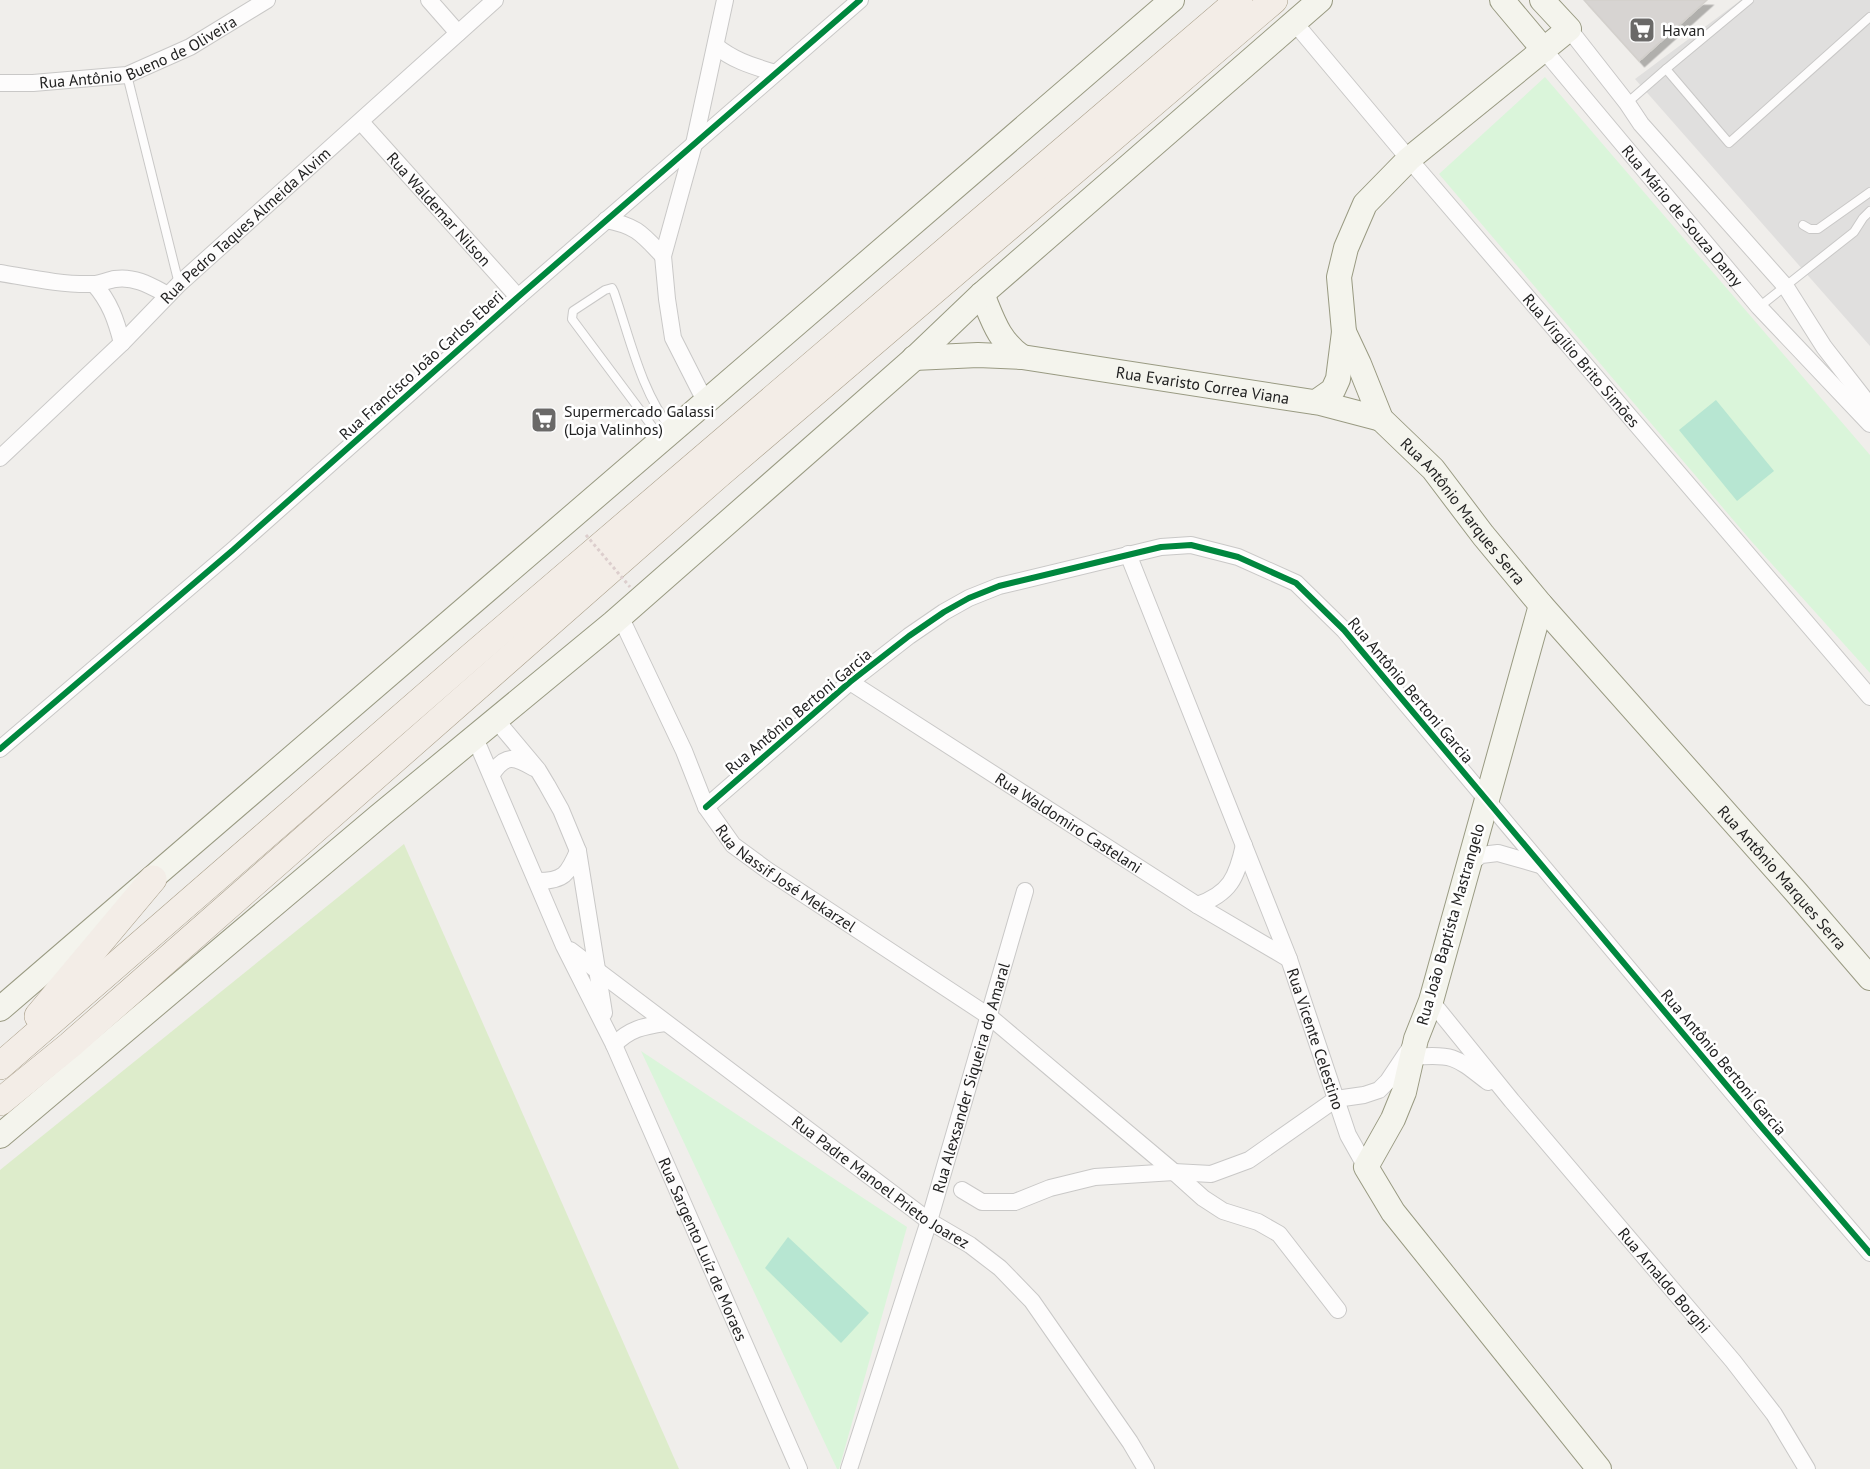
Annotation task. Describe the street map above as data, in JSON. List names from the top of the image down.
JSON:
{
  "streets": {
    "main road": [
      "Rua Mário de Souza Damy",
      "Rua Evaristo Correa Viana",
      "Rua Antônio Marques Serra",
      "Rua João Baptista Mastrangelo",
      "Rua Vicente Celestino"
    ],
    "street": [
      "Rua Antônio Bueno de Oliveira",
      "Rua Waldemar Nilson",
      "Rua Pedro Taques Almeida Alvim",
      "Rua Virgílio Brito Simões",
      "Rua Francisco João Carlos Eberi",
      "Rua Antônio Bertoni Garcia",
      "Rua Waldomiro Castelani",
      "Rua Nassif José Mekarzel",
      "Rua Alexsander Siqueira do Amaral",
      "Rua Padre Manoel Prieto Joarez",
      "Rua Sargento Luíz de Moraes",
      "Rua Arnaldo Borghi"
    ]
  },
  "crossings": [
    ["Rua Waldemar Nilson", "Rua Pedro Taques Almeida Alvim"],
    ["Rua Waldemar Nilson", "Rua Francisco João Carlos Eberi"],
    ["Rua Mário de Souza Damy", "Rua Antônio Marques Serra"],
    ["Rua Virgílio Brito Simões", "Rua Antônio Marques Serra"],
    ["Rua Evaristo Correa Viana", "Rua Antônio Marques Serra"],
    ["Rua Antônio Marques Serra", "Rua João Baptista Mastrangelo"],
    ["Rua Antônio Bertoni Garcia", "Rua Waldomiro Castelani"],
    ["Rua Antônio Bertoni Garcia", "Rua Nassif José Mekarzel"],
    ["Rua Antônio Bertoni Garcia", "Rua João Baptista Mastrangelo"],
    ["Rua Antônio Bertoni Garcia", "Rua Vicente Celestino"],
    ["Rua Waldomiro Castelani", "Rua Vicente Celestino"],
    ["Rua Nassif José Mekarzel", "Rua Alexsander Siqueira do Amaral"],
    ["Rua João Baptista Mastrangelo", "Rua Vicente Celestino"],
    ["Rua João Baptista Mastrangelo", "Rua Arnaldo Borghi"],
    ["Rua Alexsander Siqueira do Amaral", "Rua Padre Manoel Prieto Joarez"],
    ["Rua Padre Manoel Prieto Joarez", "Rua Sargento Luíz de Moraes"]
  ],
  "places": {
    "supermarket": ["Havan", "Supermercado Galassi (Loja Valinhos)"]
  }
}
